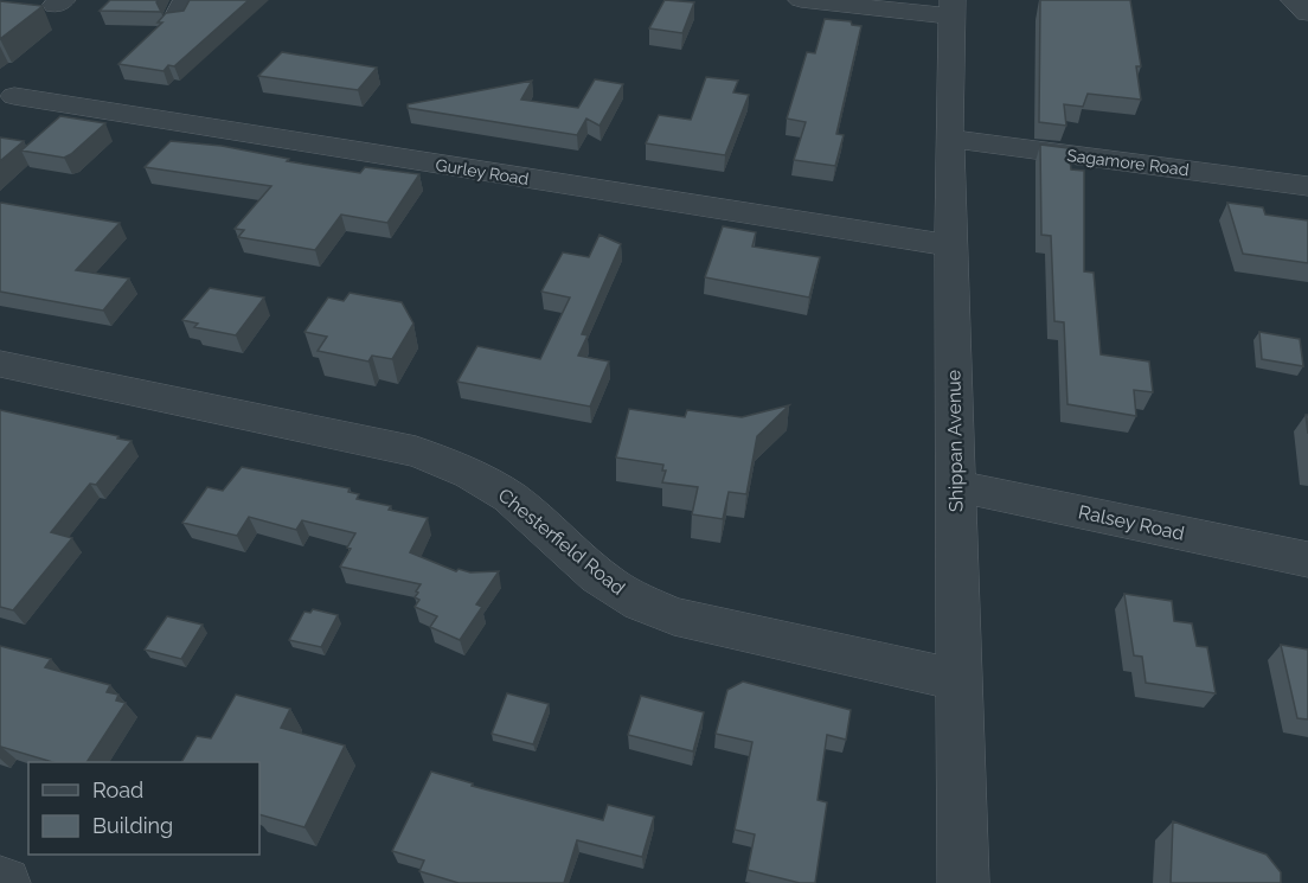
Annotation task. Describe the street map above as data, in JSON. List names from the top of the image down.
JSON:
{
  "streets": {
    "street": [
      "Sagamore Road",
      "Gurley Road",
      "Shippan Avenue",
      "Ralsey Road",
      "Chesterfield Road"
    ]
  },
  "crossings": [
    ["Sagamore Road", "Shippan Avenue"],
    ["Gurley Road", "Shippan Avenue"],
    ["Shippan Avenue", "Ralsey Road"],
    ["Shippan Avenue", "Chesterfield Road"]
  ],
  "legend": ["Road", "Building"]
}
